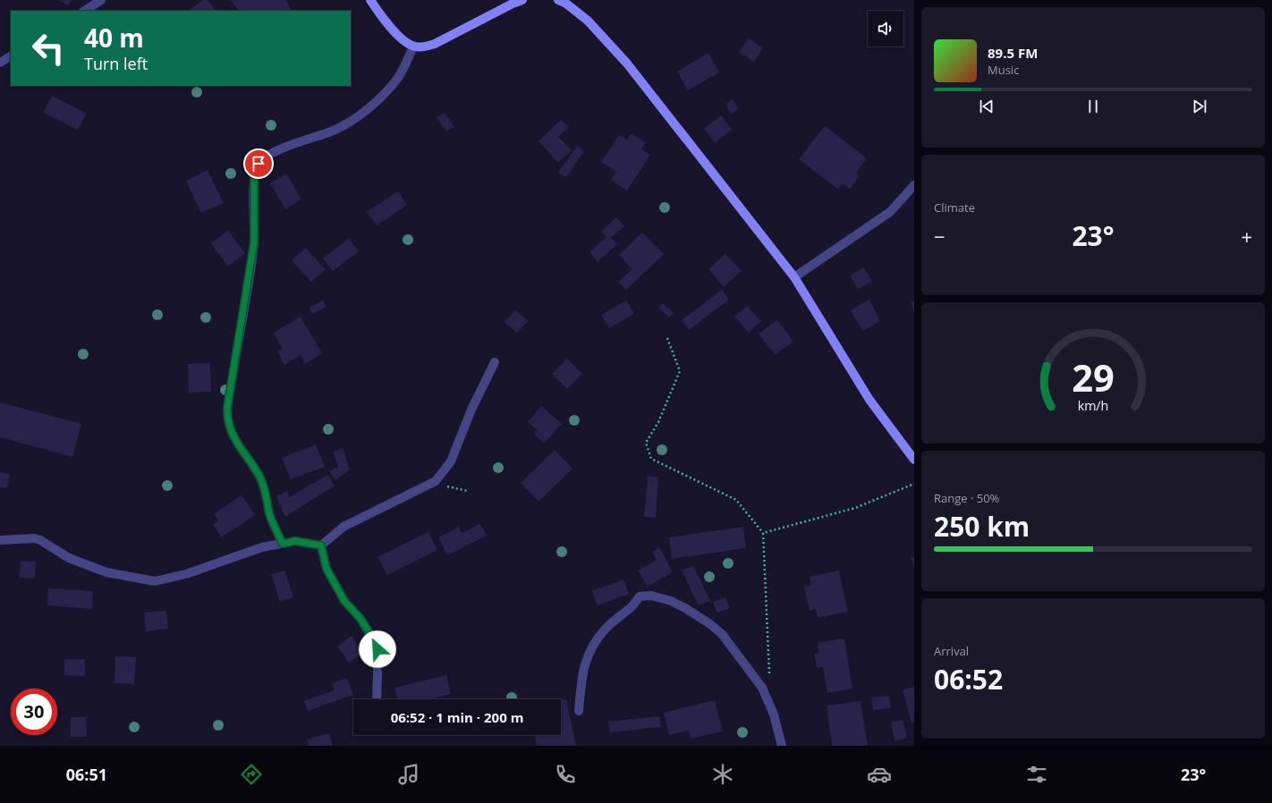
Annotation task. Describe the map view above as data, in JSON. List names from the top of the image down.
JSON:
{
  "page": {
    "turn": ["40 m", "Turn left"],
    "song": ["89.5 FM", "Music"],
    "tile": [
      "Climate",
      ["Range · 50%", "250 km"],
      ["Arrival", "06:52"]
    ],
    "heat": ["−", "23°", "+"],
    "limit": "30",
    "trip": "06:52 · 1 min · 200 m",
    "tabs": ["06:51", "23°"],
    "gauge": ["29", "km/h"]
  }
}
